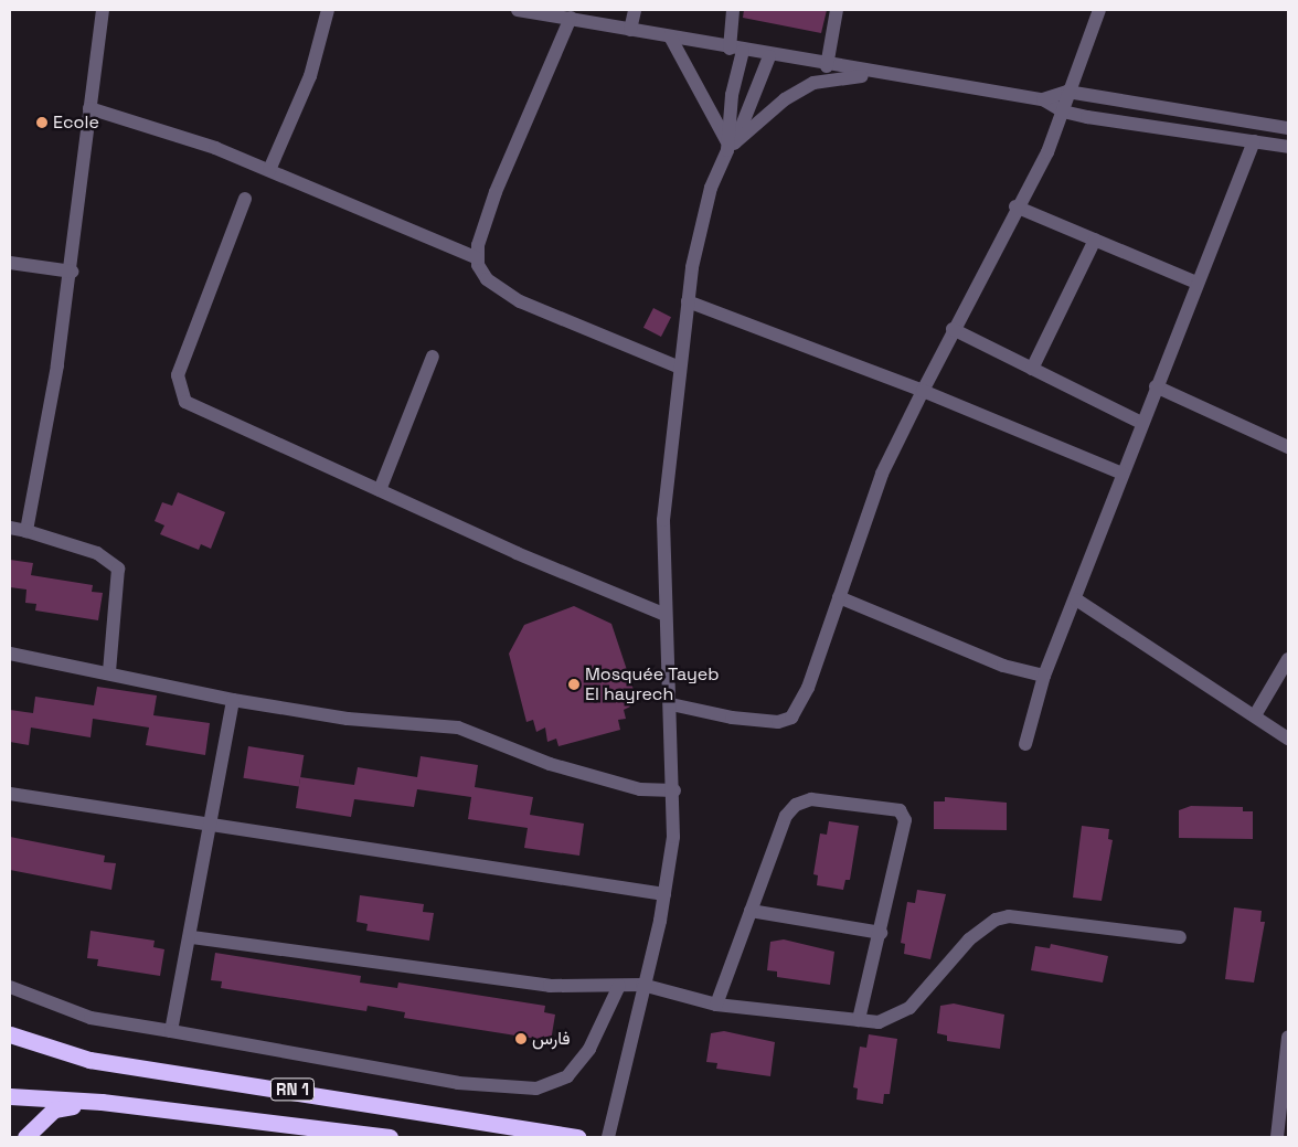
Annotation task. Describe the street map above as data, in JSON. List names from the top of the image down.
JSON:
{
  "streets": {
    "highway": ["RN 1"]
  },
  "places": ["Ecole", "Mosquée Tayeb El hayrech", "فارس"]
}
